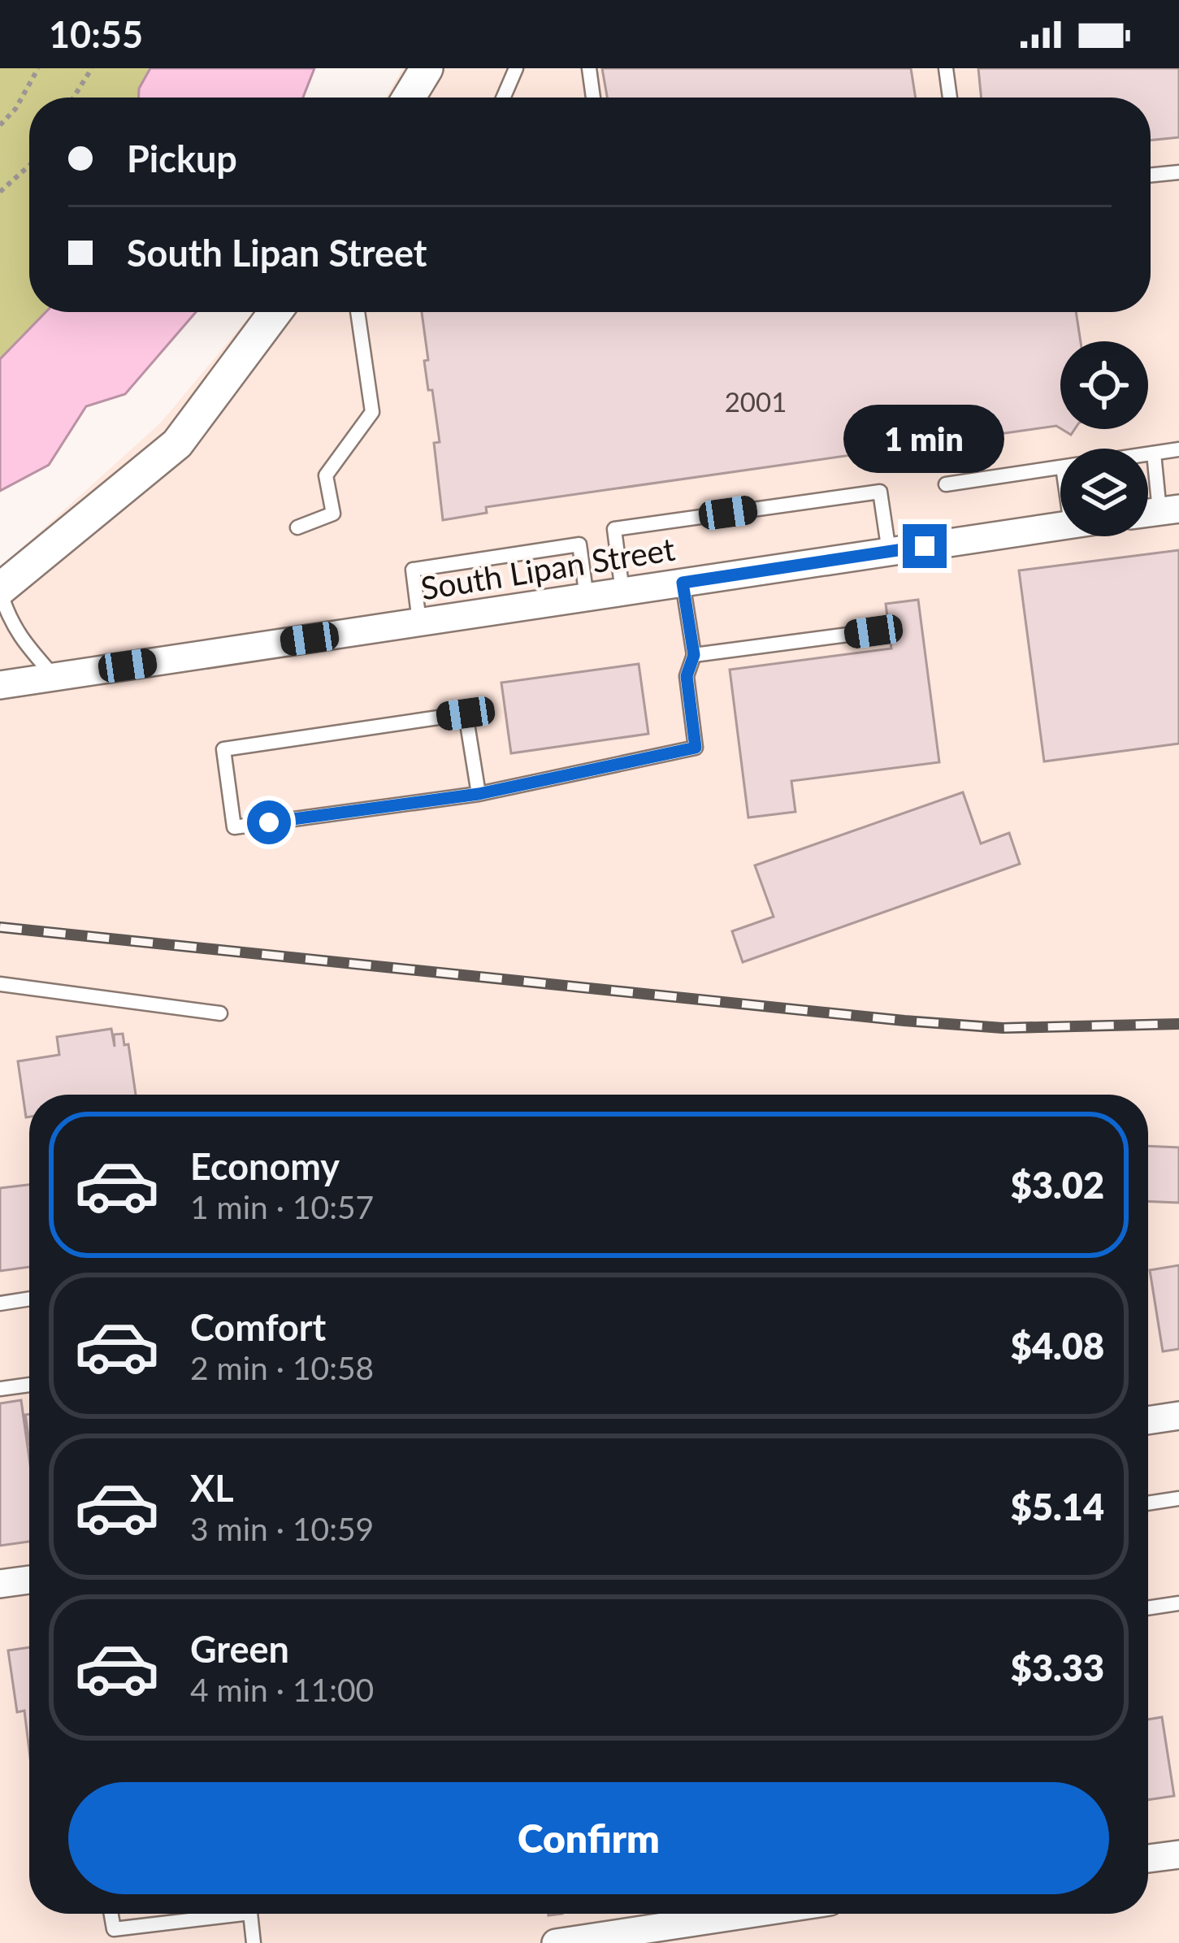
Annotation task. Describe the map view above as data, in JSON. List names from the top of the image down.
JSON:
{
  "streets": {
    "street": ["South Lipan Street"]
  },
  "house_numbers": ["2001"],
  "page": {
    "status": "10:55",
    "banner": ["Pickup", "South Lipan Street"],
    "bubble": "1 min",
    "list": [
      {
        "name": "Economy",
        "note": "1 min · 10:57",
        "value": "$3.02"
      },
      {
        "name": "Comfort",
        "note": "2 min · 10:58",
        "value": "$4.08"
      },
      {
        "name": "XL",
        "note": "3 min · 10:59",
        "value": "$5.14"
      },
      {
        "name": "Green",
        "note": "4 min · 11:00",
        "value": "$3.33"
      }
    ],
    "buttons": "Confirm"
  }
}
